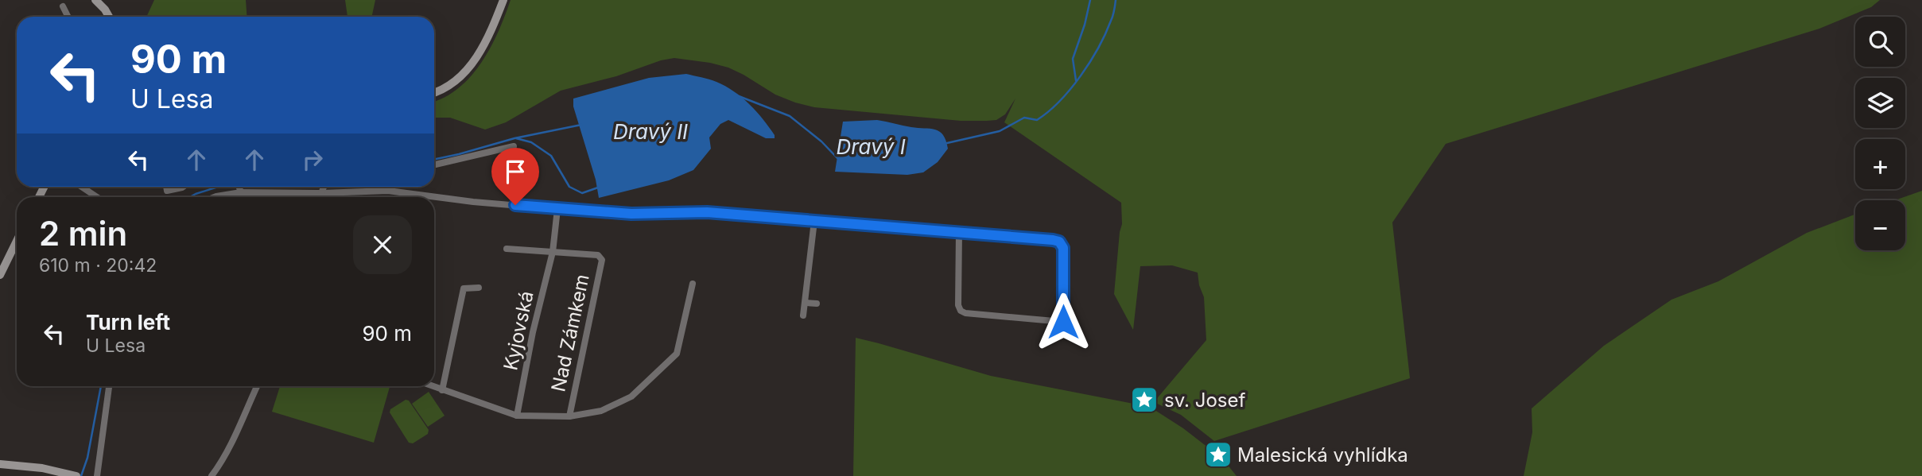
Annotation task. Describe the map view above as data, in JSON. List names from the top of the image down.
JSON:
{
  "streets": {
    "street": ["Kyjovská", "Nad Zámkem"]
  },
  "crossings": [
    ["Kyjovská", "Nad Zámkem"]
  ],
  "water": ["Dravý II", "Dravý I"],
  "places": {
    "place": ["sv. Josef", "Malesická vyhlídka"]
  },
  "page": {
    "map_buttons": ["+", "−"],
    "turn": ["90 m", "U Lesa"],
    "heading": ["2 min", "610 m · 20:42"],
    "list": [
      {
        "name": "Turn left",
        "note": "U Lesa",
        "value": "90 m"
      }
    ]
  }
}
